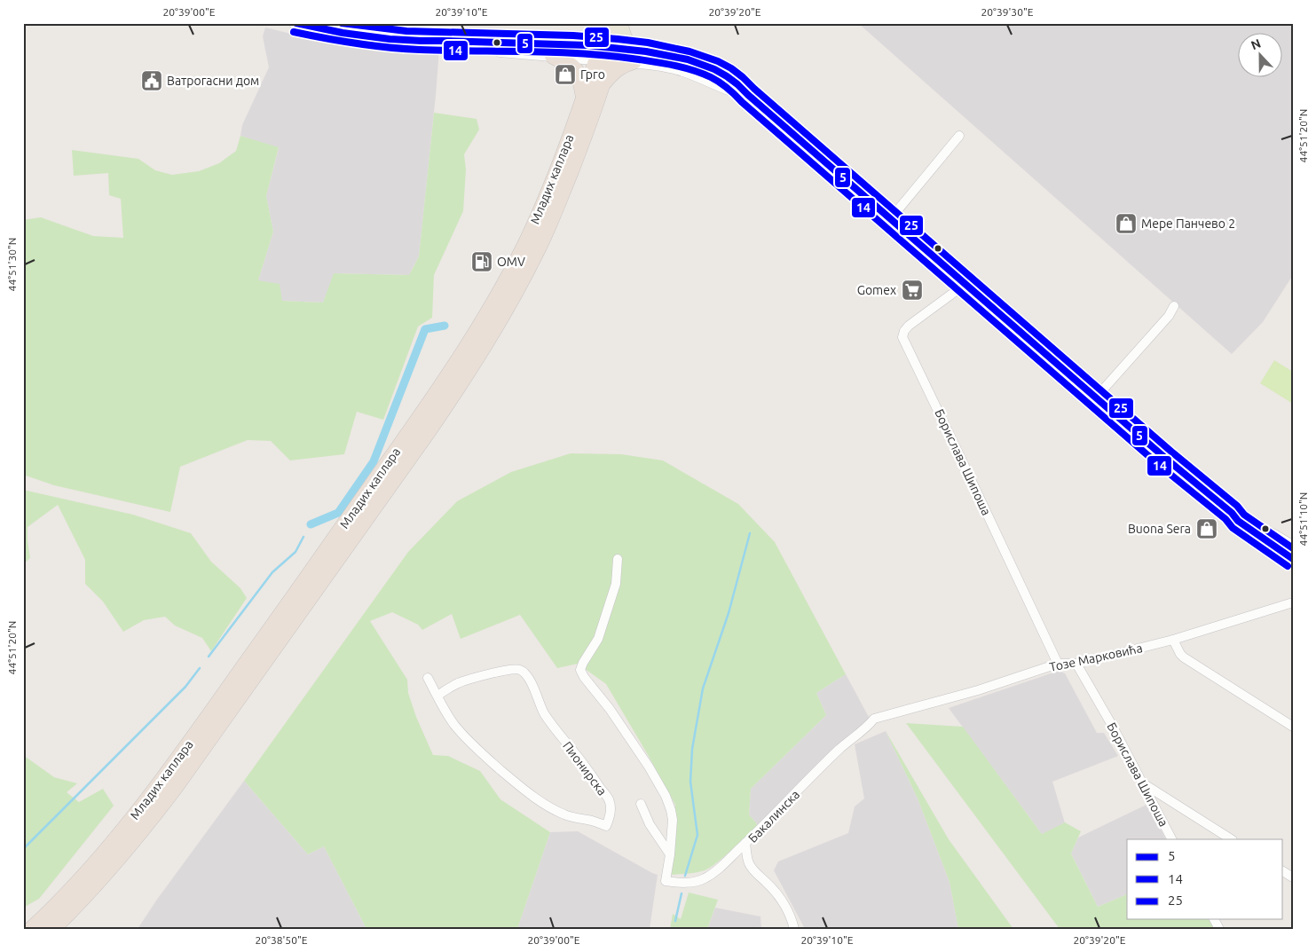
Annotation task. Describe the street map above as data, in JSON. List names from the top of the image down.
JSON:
{
  "streets": {
    "highway": ["Младих каплара"],
    "street": [
      "Борислава Шипоша",
      "Тозе Марковића",
      "Пионирска",
      "Бакалинска"
    ]
  },
  "crossings": [
    ["Борислава Шипоша", "Тозе Марковића"],
    ["Тозе Марковића", "Бакалинска"]
  ],
  "places": {
    "shop": ["Грго", "Мере Панчево 2", "Buona Sera"],
    "public building": ["Ватрогасни дом"],
    "fuel station": ["OMV"],
    "supermarket": ["Gomex"]
  },
  "lines": ["transit line 5", "transit line 25", "transit line 14"],
  "legend": ["5", "14", "25"],
  "north": "top",
  "coordinates": [
    "20°39'00\"E",
    "20°39'10\"E",
    "20°39'20\"E",
    "20°39'30\"E",
    "44°51'20\"N",
    "44°51'30\"N",
    "44°51'10\"N",
    "20°38'50\"E"
  ]
}
